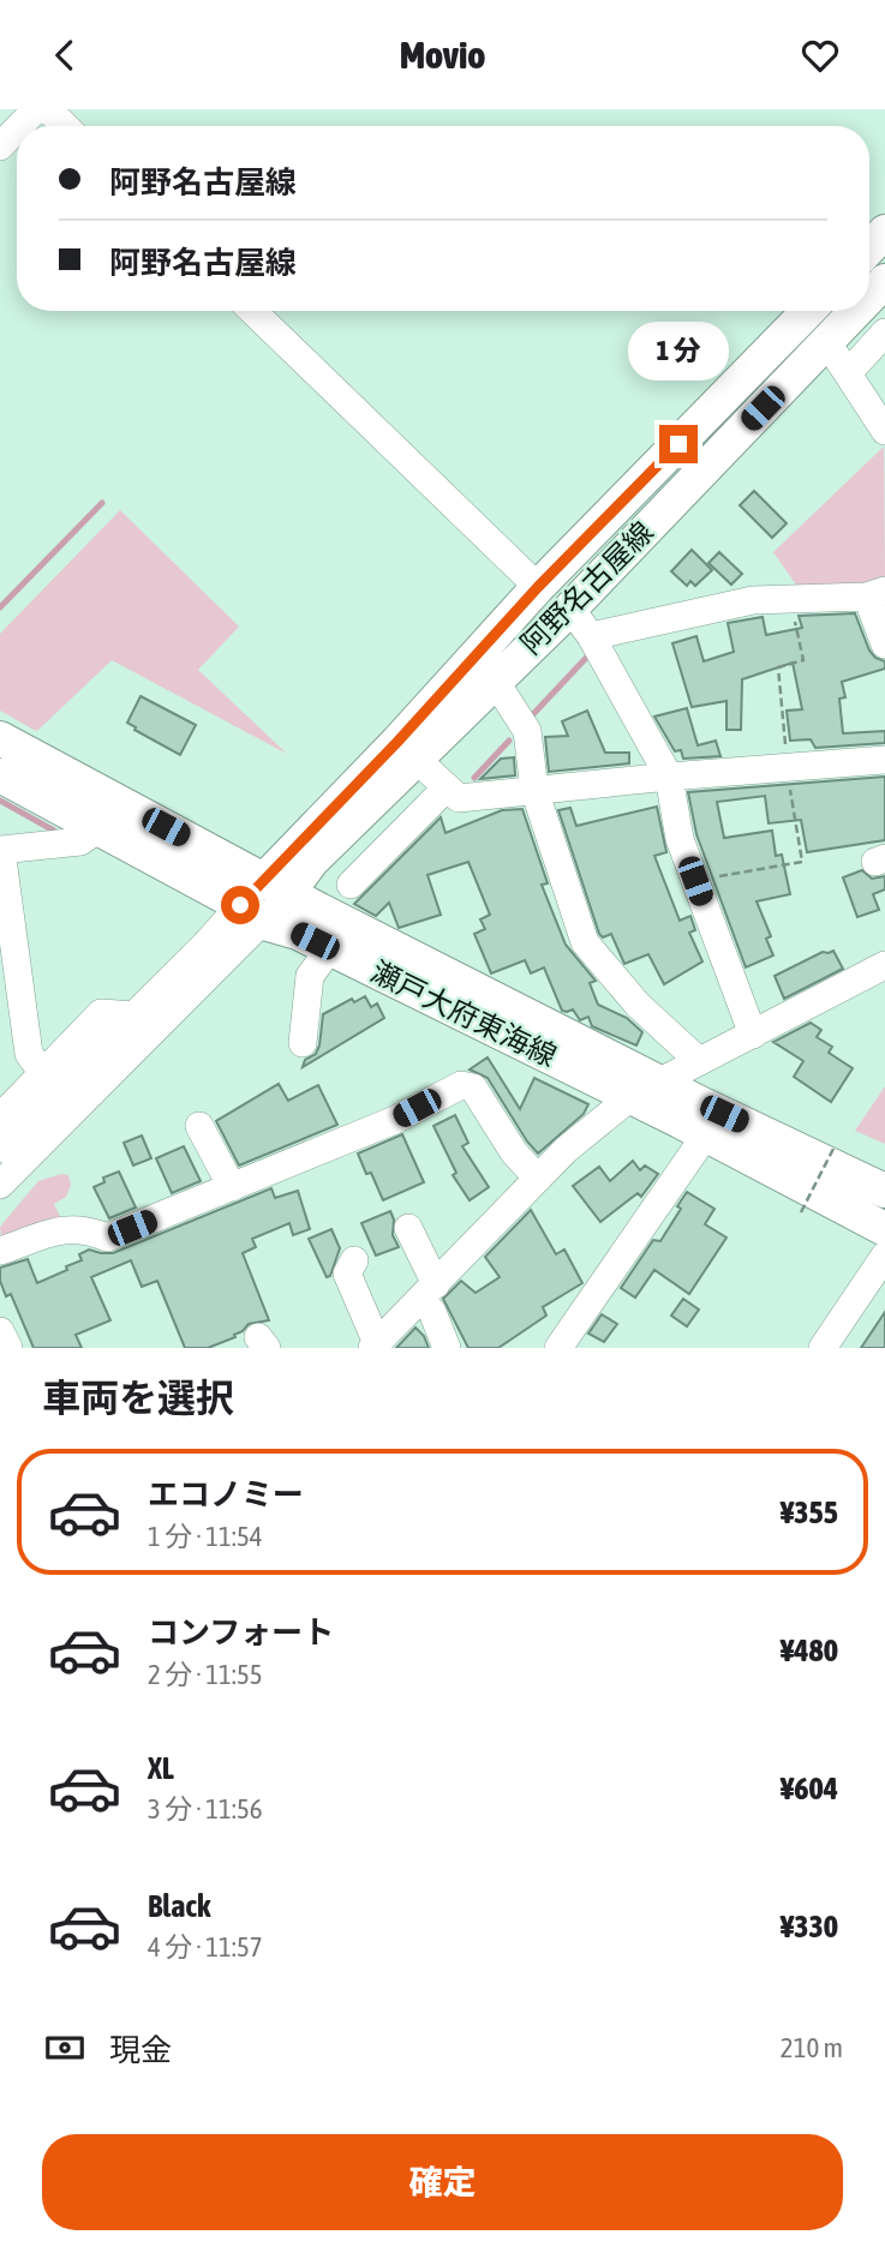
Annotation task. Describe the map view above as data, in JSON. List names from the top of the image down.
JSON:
{
  "streets": {
    "main road": ["阿野名古屋線", "瀬戸大府東海線"]
  },
  "crossings": [
    ["阿野名古屋線", "瀬戸大府東海線"]
  ],
  "page": {
    "header": "Movio",
    "banner": ["阿野名古屋線", "阿野名古屋線"],
    "bubble": "1 分",
    "heading": "車両を選択",
    "list": [
      {
        "name": "エコノミー",
        "note": "1 分 · 11:54",
        "value": "¥355"
      },
      {
        "name": "コンフォート",
        "note": "2 分 · 11:55",
        "value": "¥480"
      },
      {
        "name": "XL",
        "note": "3 分 · 11:56",
        "value": "¥604"
      },
      {
        "name": "Black",
        "note": "4 分 · 11:57",
        "value": "¥330"
      }
    ],
    "pay": ["現金", "210 m"],
    "buttons": "確定"
  }
}
